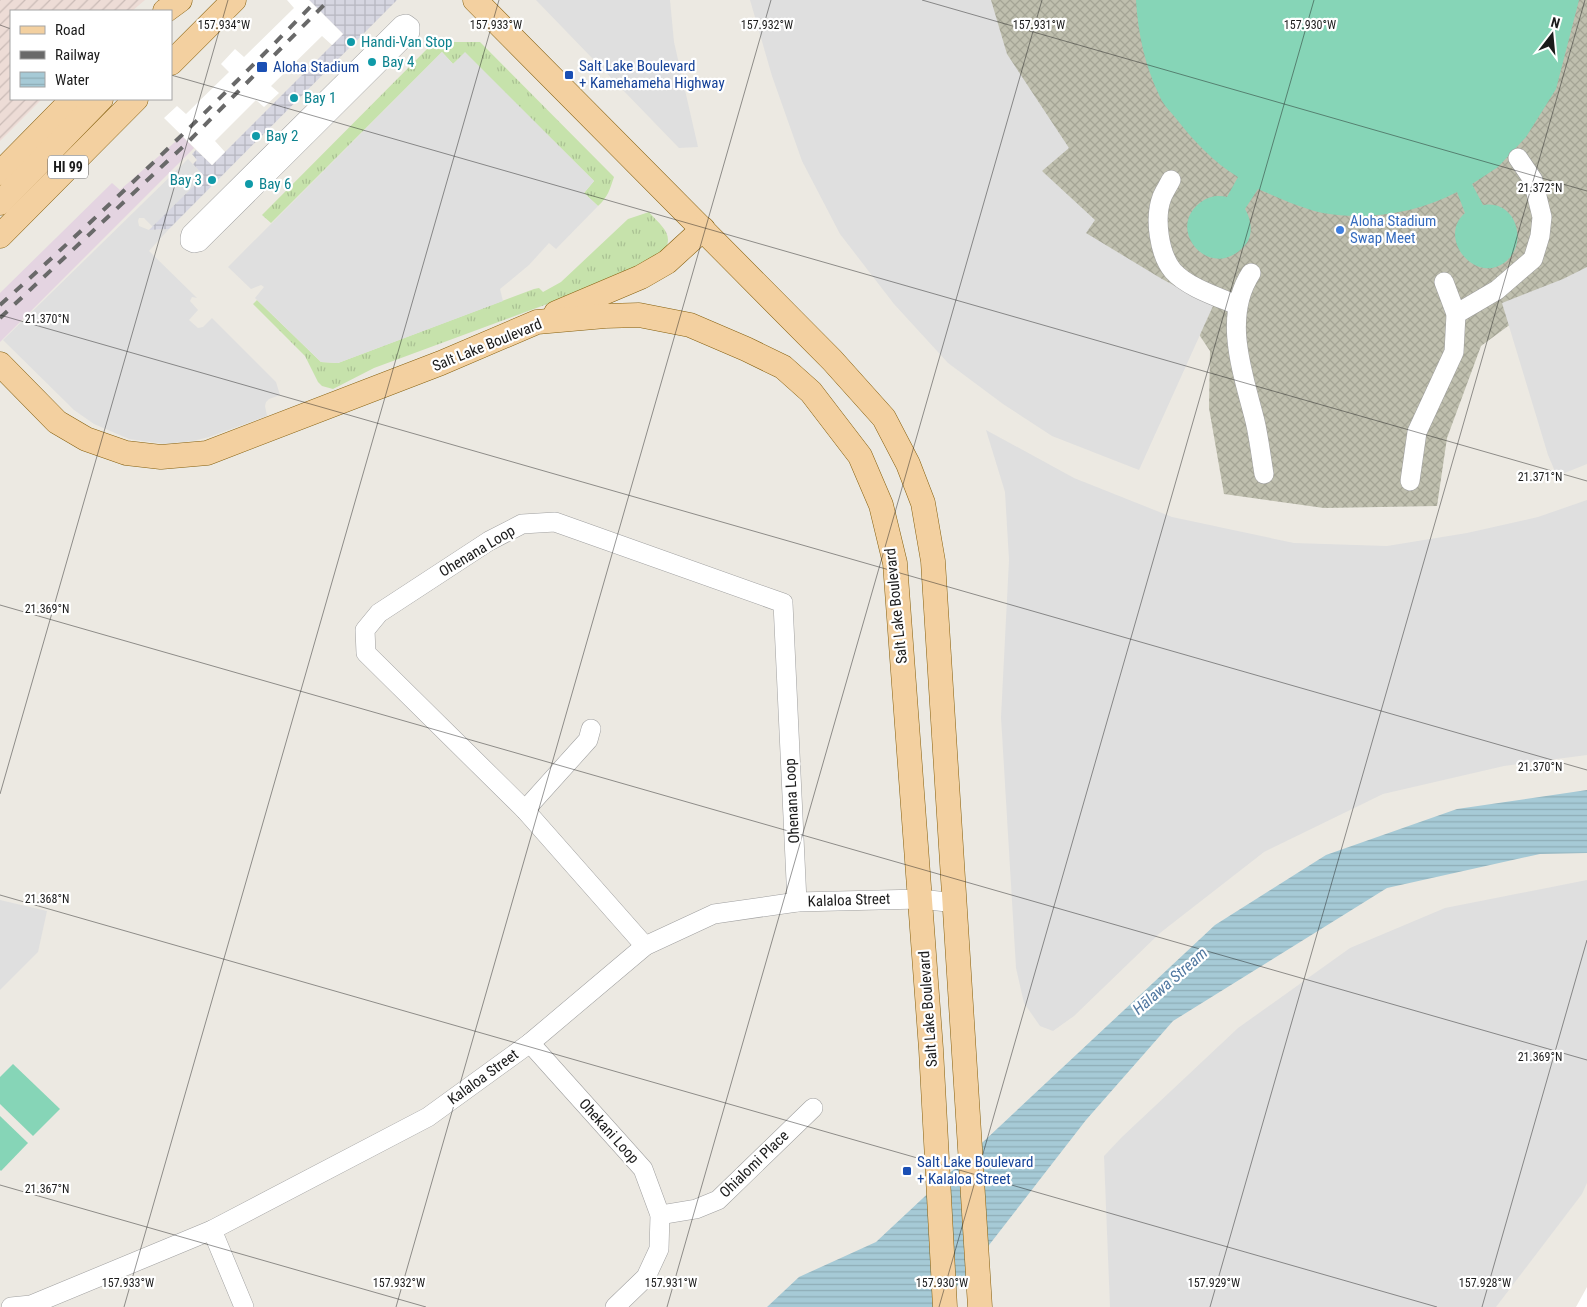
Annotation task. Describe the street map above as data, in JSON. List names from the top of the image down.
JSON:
{
  "streets": {
    "main road": ["HI 99", "Salt Lake Boulevard"],
    "street": [
      "Ohenana Loop",
      "Kalaloa Street",
      "Ohekani Loop",
      "Ohialomi Place"
    ]
  },
  "crossings": [
    ["Salt Lake Boulevard", "Kalaloa Street"],
    ["Ohenana Loop", "Kalaloa Street"],
    ["Kalaloa Street", "Ohekani Loop"],
    ["Ohekani Loop", "Ohialomi Place"]
  ],
  "water": ["Hālawa Stream"],
  "places": {
    "other": [
      "Handi-Van Stop",
      "Bay 4",
      "Bay 1",
      "Bay 2",
      "Bay 3",
      "Bay 6",
      "Aloha Stadium Swap Meet"
    ],
    "transit": ["Aloha Stadium", "Salt Lake Boulevard + Kamehameha Highway", "Salt Lake Boulevard + Kalaloa Street"]
  },
  "legend": ["Road", "Railway", "Water"],
  "north": "top",
  "coordinates": [
    "157.934°W",
    "157.933°W",
    "157.932°W",
    "157.931°W",
    "157.930°W",
    "21.372°N",
    "21.370°N",
    "21.371°N",
    "21.369°N",
    "21.368°N",
    "21.367°N",
    "157.929°W",
    "157.928°W"
  ]
}
